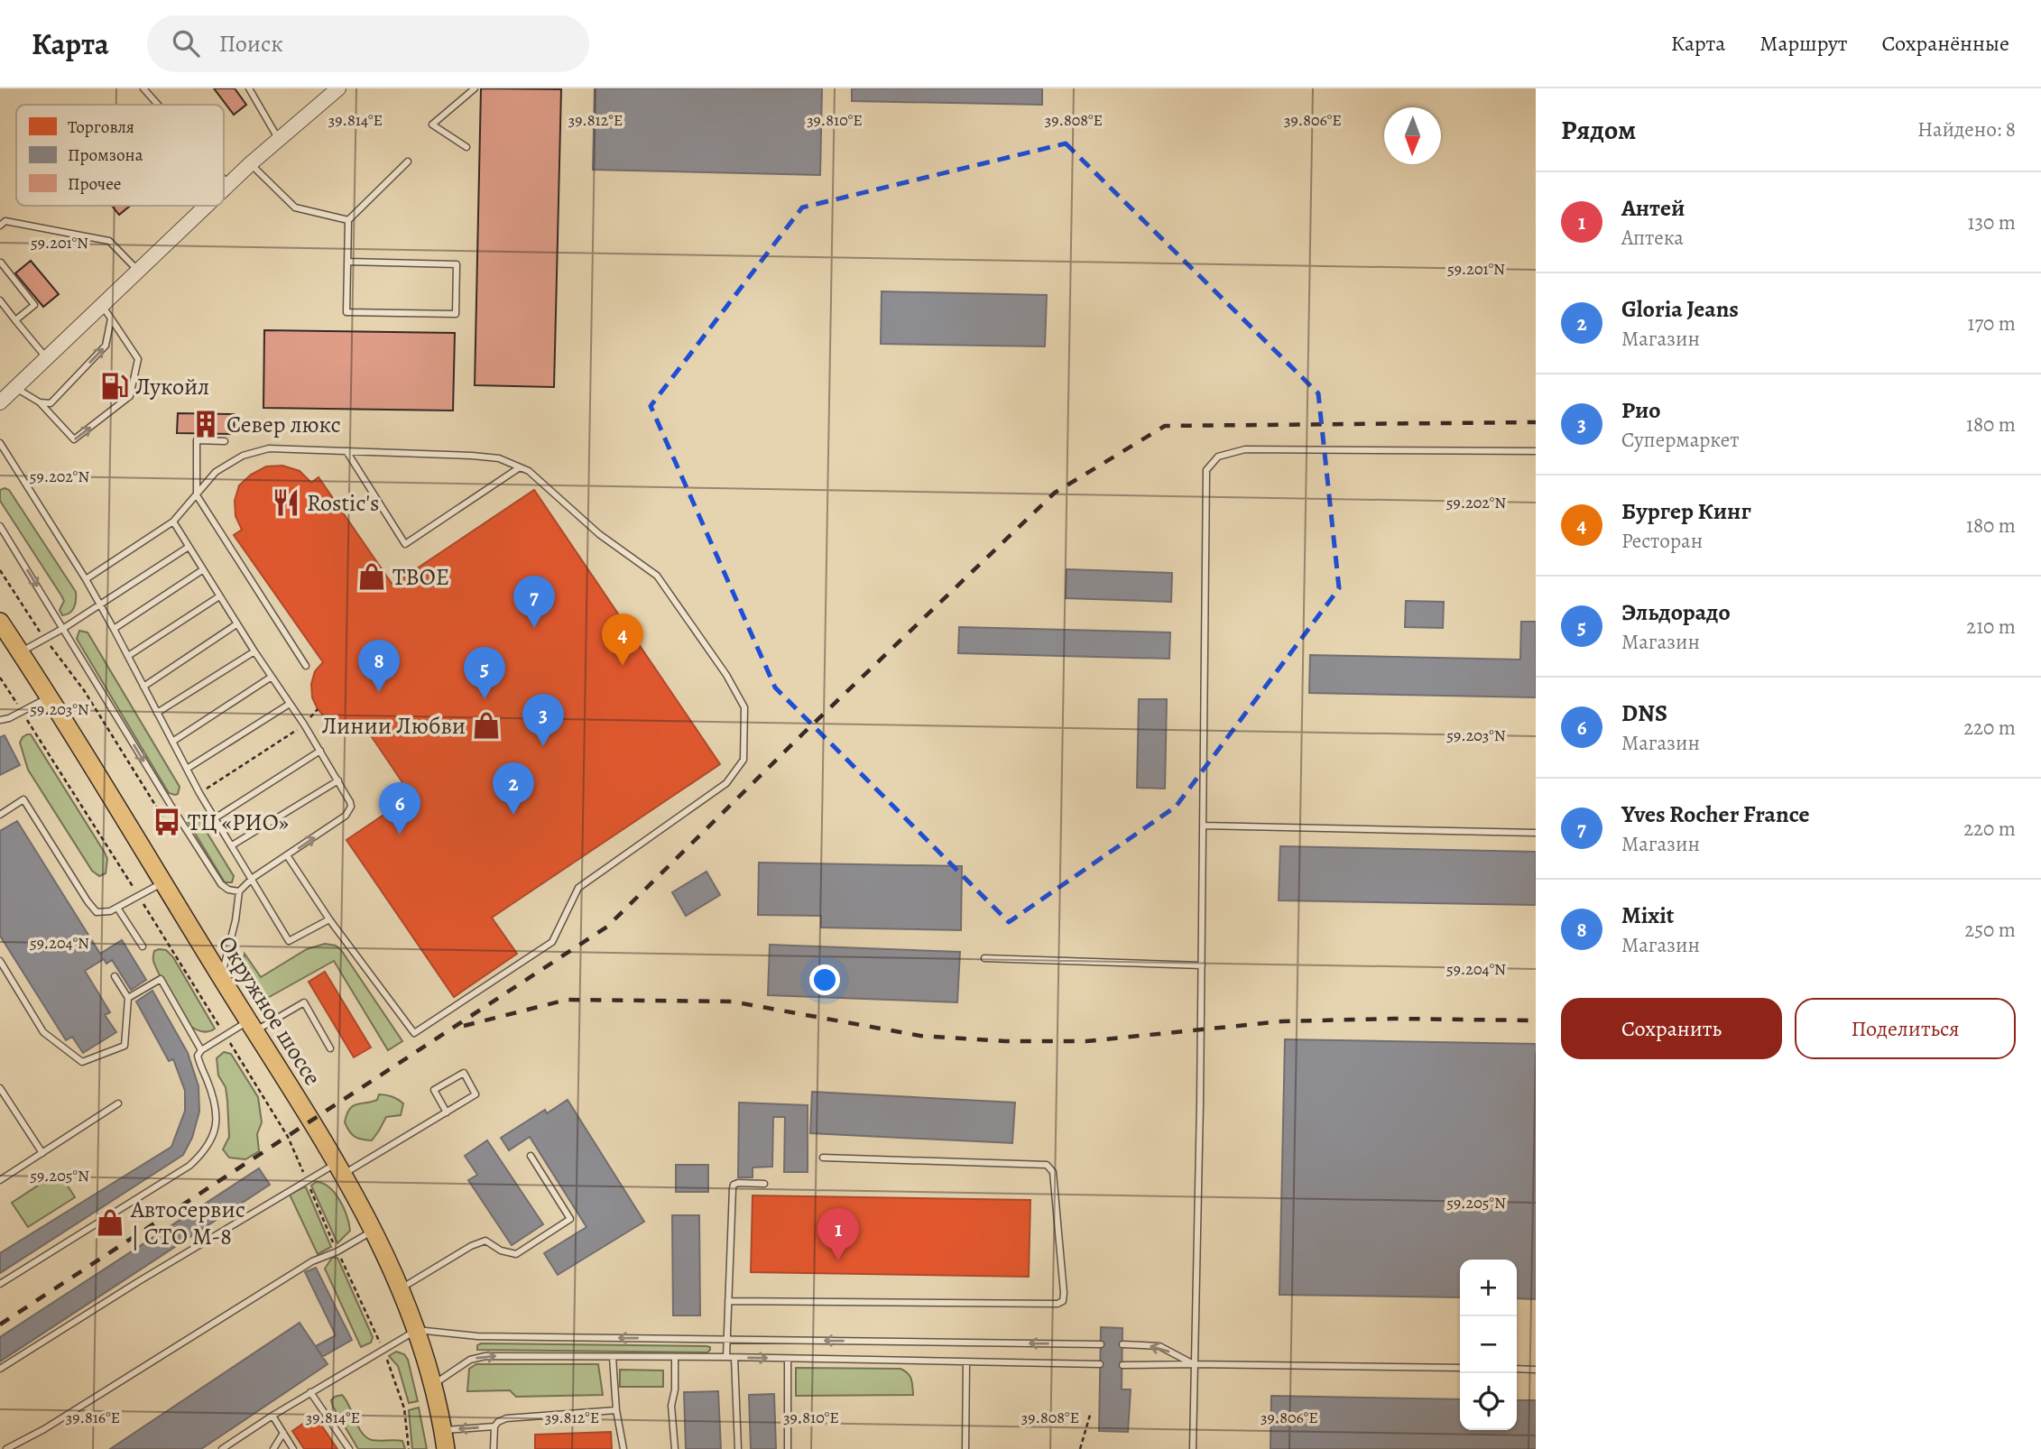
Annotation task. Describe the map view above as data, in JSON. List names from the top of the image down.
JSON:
{
  "streets": {
    "main road": ["Окружное шоссе"]
  },
  "places": {
    "fuel station": ["Лукойл"],
    "building": ["Север люкс"],
    "restaurant": ["Rostic's"],
    "shop": ["ТВОЕ", "Линии Любви", "Автосервис | СТО М-8"],
    "bus stop": ["ТЦ «РИО»"]
  },
  "legend": ["Торговля", "Промзона", "Прочее"],
  "north": "bottom",
  "page": {
    "header": "Карта",
    "search": "Поиск",
    "nav": ["Карта", "Маршрут", "Сохранённые"],
    "heading": ["Рядом", "Найдено: 8"],
    "list": [
      {
        "mark": "1",
        "name": "Антей",
        "note": "Аптека",
        "value": "130 m"
      },
      {
        "mark": "2",
        "name": "Gloria Jeans",
        "note": "Магазин",
        "value": "170 m"
      },
      {
        "mark": "3",
        "name": "Рио",
        "note": "Супермаркет",
        "value": "180 m"
      },
      {
        "mark": "4",
        "name": "Бургер Кинг",
        "note": "Ресторан",
        "value": "180 m"
      },
      {
        "mark": "5",
        "name": "Эльдорадо",
        "note": "Магазин",
        "value": "210 m"
      },
      {
        "mark": "6",
        "name": "DNS",
        "note": "Магазин",
        "value": "220 m"
      },
      {
        "mark": "7",
        "name": "Yves Rocher France",
        "note": "Магазин",
        "value": "220 m"
      },
      {
        "mark": "8",
        "name": "Mixit",
        "note": "Магазин",
        "value": "250 m"
      }
    ],
    "pins": [
      "7",
      "4",
      "8",
      "5",
      "3",
      "2",
      "6",
      "1"
    ],
    "buttons": ["Сохранить", "Поделиться"],
    "map_buttons": ["+", "−"]
  },
  "coordinates": [
    "39.814°E",
    "39.812°E",
    "39.810°E",
    "39.808°E",
    "39.806°E",
    "59.201°N",
    "59.202°N",
    "59.203°N",
    "59.204°N",
    "59.205°N",
    "39.816°E"
  ]
}
